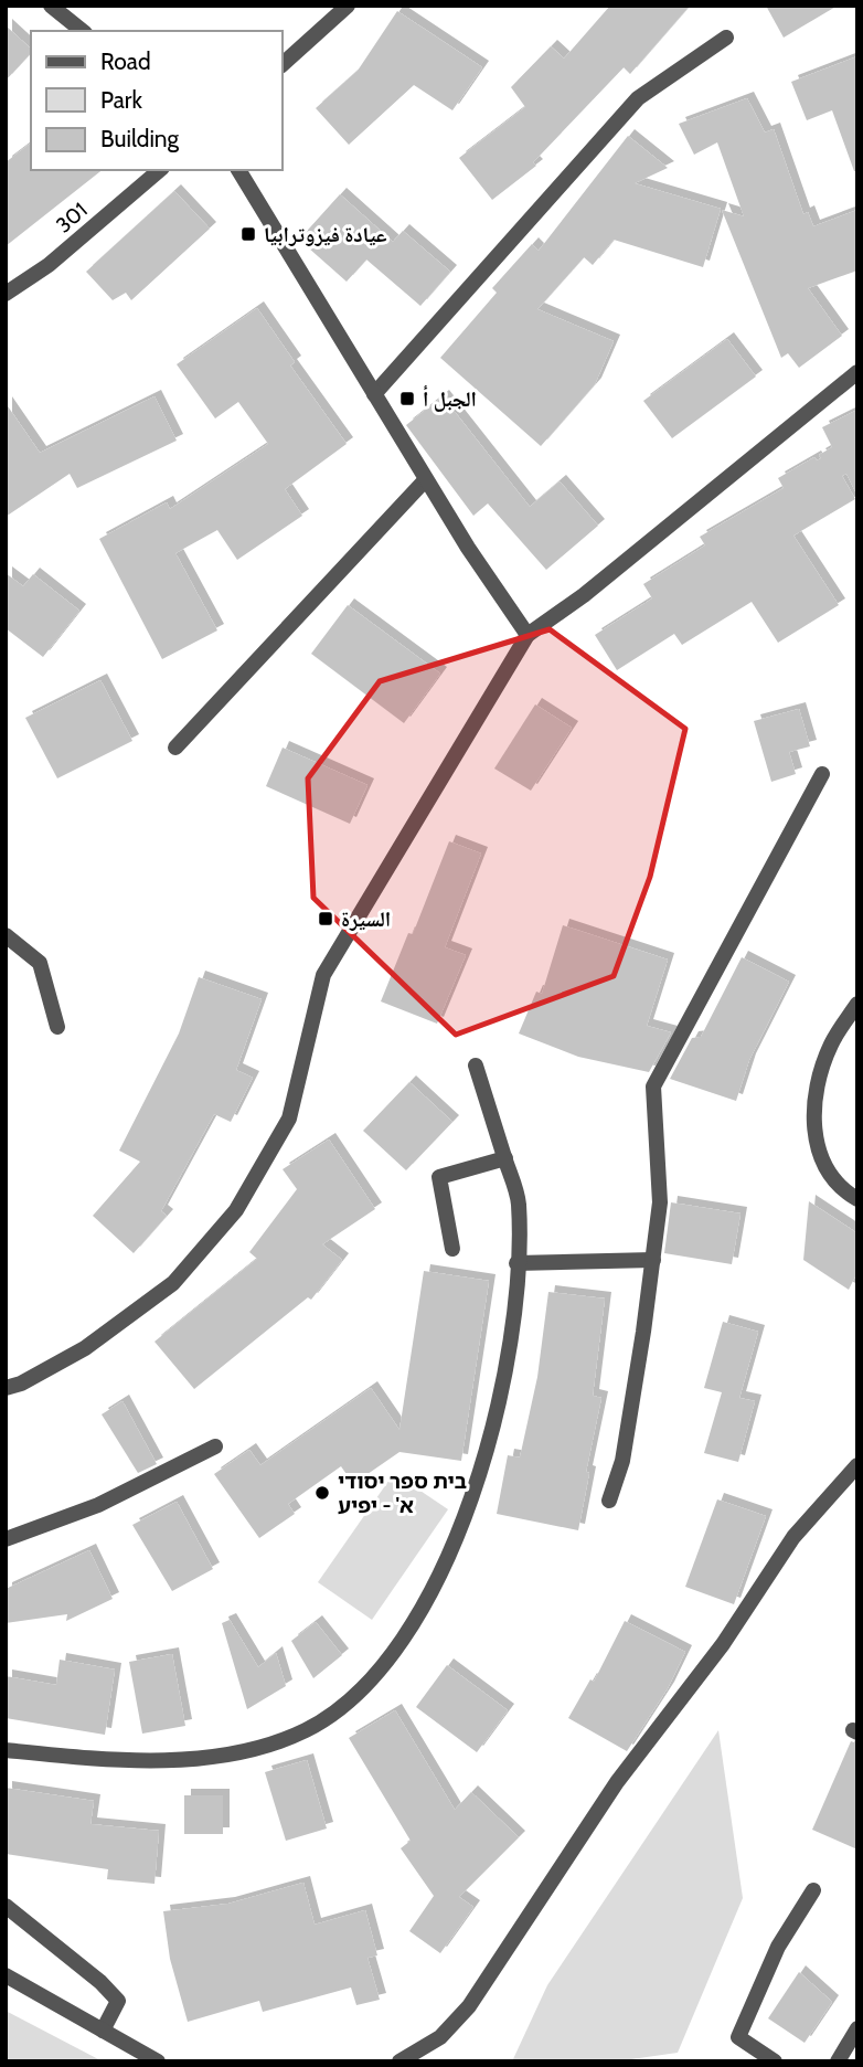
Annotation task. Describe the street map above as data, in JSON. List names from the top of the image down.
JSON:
{
  "streets": {
    "street": ["301"]
  },
  "places": {
    "transit": ["عيادة فيزوترابيا", "الجبل أ", "السيرة"],
    "other": ["בית ספר יסודי א' - יפיע"]
  },
  "legend": ["Road", "Park", "Building"]
}
